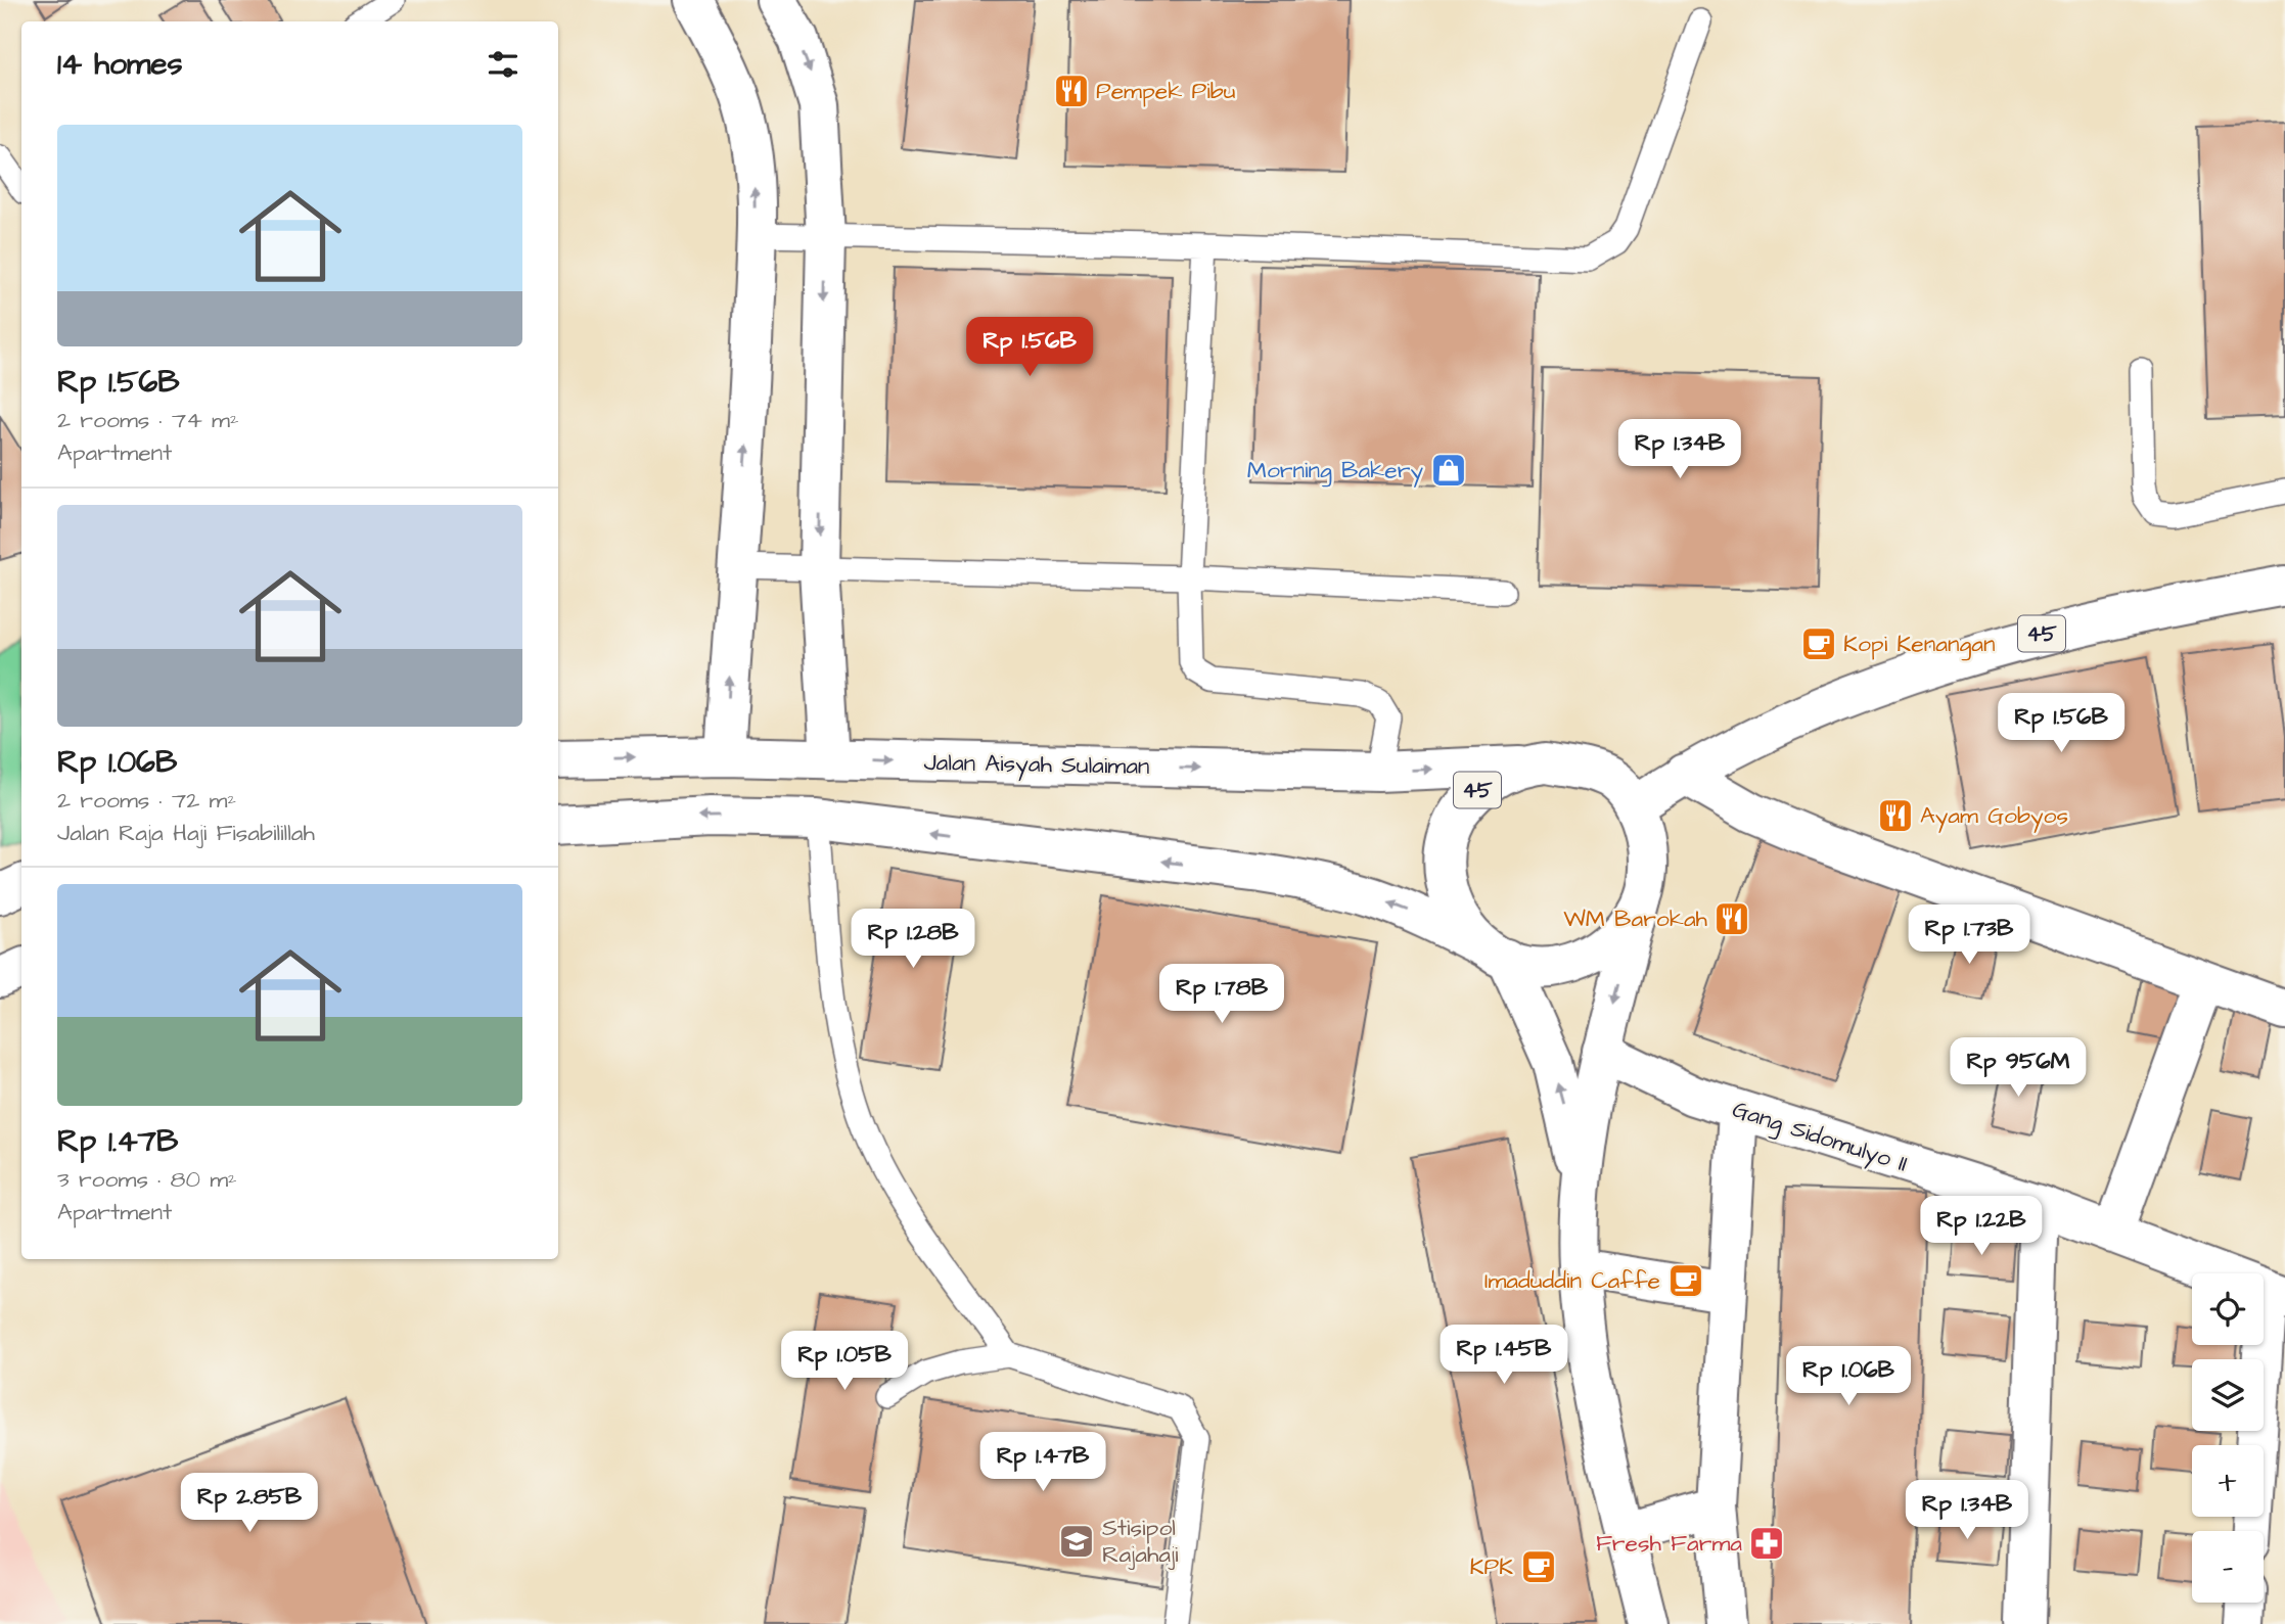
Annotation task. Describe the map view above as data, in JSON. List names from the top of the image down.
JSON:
{
  "streets": {
    "main road": ["45", "Jalan Aisyah Sulaiman", "Gang Sidomulyo II"]
  },
  "crossings": [
    ["45", "Jalan Aisyah Sulaiman"],
    ["45", "Gang Sidomulyo II"]
  ],
  "places": {
    "restaurant": ["Pempek Pibu", "Ayam Gobyos", "WM Barokah"],
    "shop": ["Morning Bakery"],
    "cafe": ["Kopi Kenangan", "Imaduddin Caffe", "KPK"],
    "school or university": ["Stisipol Rajahaji"],
    "pharmacy": ["Fresh Farma"]
  },
  "page": {
    "heading": "14 homes",
    "list": [
      {
        "name": "Rp 1.56B",
        "note": "2 rooms · 74 m² · Apartment"
      },
      {
        "name": "Rp 1.06B",
        "note": "2 rooms · 72 m² · Jalan Raja Haji Fisabilillah"
      },
      {
        "name": "Rp 1.47B",
        "note": "3 rooms · 80 m² · Apartment"
      }
    ],
    "price": [
      "Rp 1.56B",
      "Rp 1.34B",
      "Rp 1.56B",
      "Rp 1.73B",
      "Rp 1.28B",
      "Rp 1.78B",
      "Rp 956M",
      "Rp 1.22B",
      "Rp 1.45B",
      "Rp 1.05B",
      "Rp 1.06B",
      "Rp 1.47B",
      "Rp 2.85B",
      "Rp 1.34B"
    ],
    "map_buttons": ["+", "−"]
  }
}
